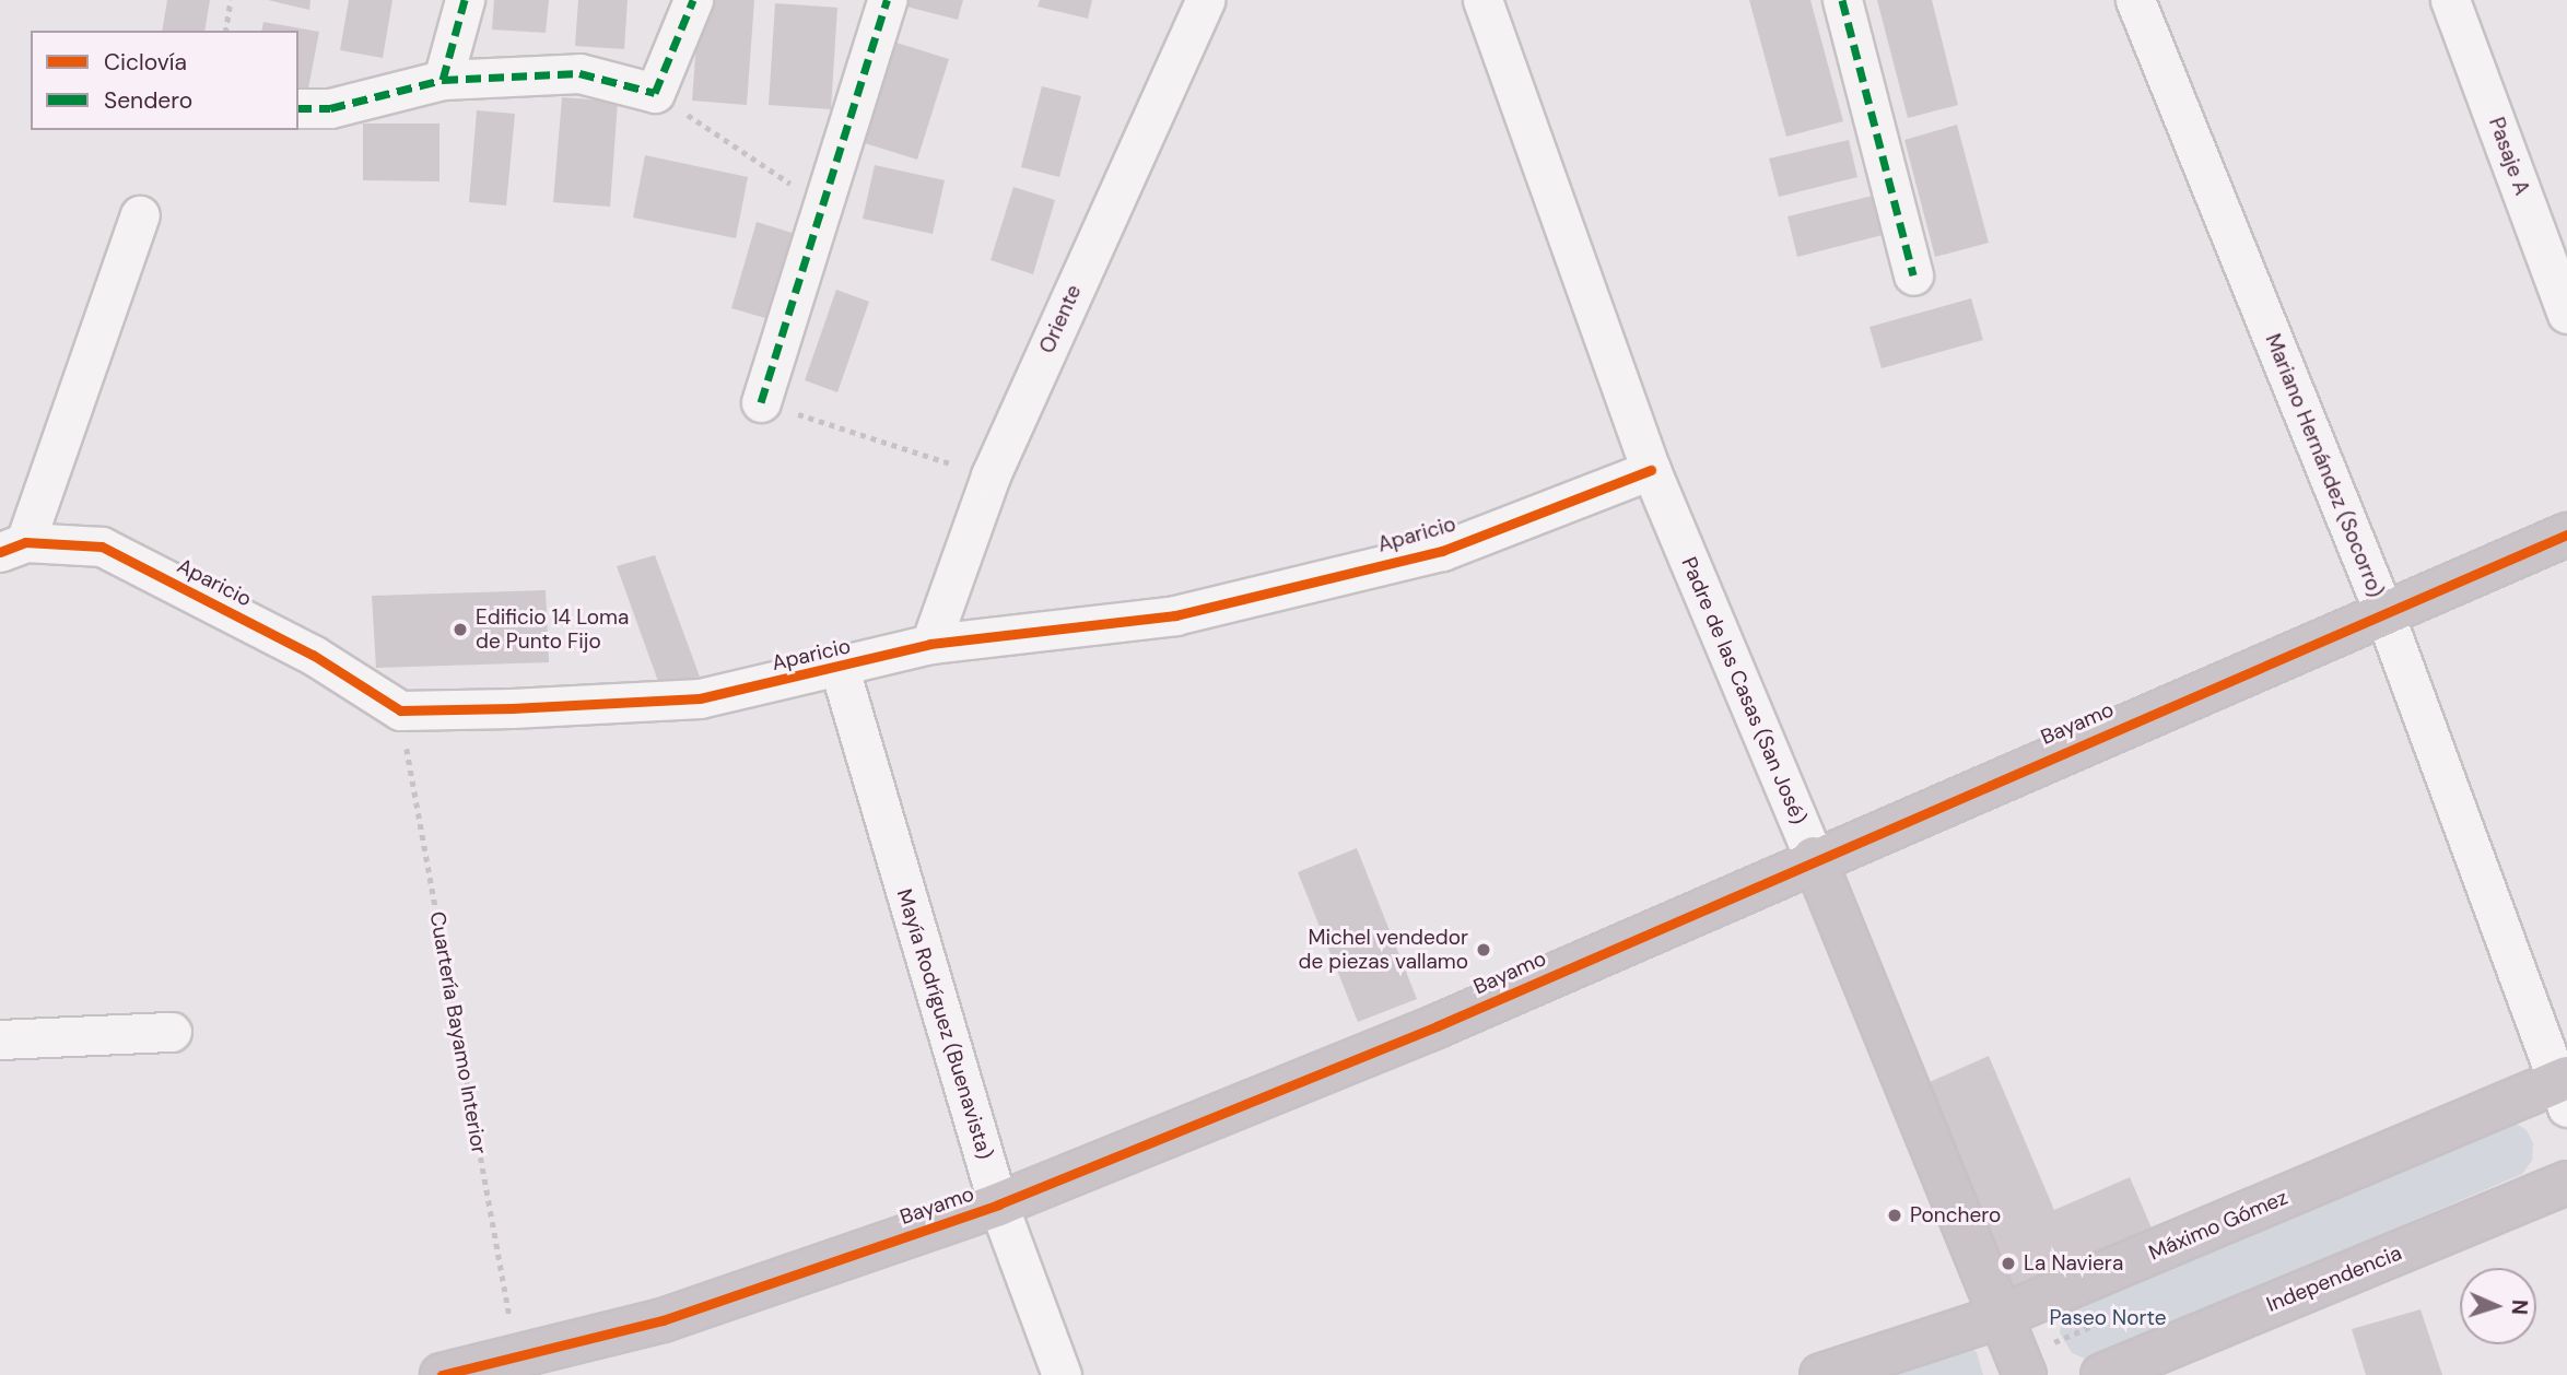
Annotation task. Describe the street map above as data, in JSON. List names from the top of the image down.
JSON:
{
  "streets": {
    "street": [
      "Pasaje A",
      "Oriente",
      "Mariano Hernández (Socorro)",
      "Aparicio",
      "Padre de las Casas (San José)",
      "Bayamo",
      "Mayía Rodríguez (Buenavista)",
      "Máximo Gómez",
      "Independencia"
    ],
    "path": ["Cuartería Bayamo Interior"]
  },
  "crossings": [
    ["Oriente", "Aparicio"],
    ["Mariano Hernández (Socorro)", "Bayamo"],
    ["Mariano Hernández (Socorro)", "Máximo Gómez"],
    ["Aparicio", "Padre de las Casas (San José)"],
    ["Aparicio", "Mayía Rodríguez (Buenavista)"],
    ["Aparicio", "Cuartería Bayamo Interior"],
    ["Padre de las Casas (San José)", "Bayamo"],
    ["Padre de las Casas (San José)", "Máximo Gómez"],
    ["Bayamo", "Mayía Rodríguez (Buenavista)"],
    ["Bayamo", "Cuartería Bayamo Interior"]
  ],
  "parks": ["Paseo Norte"],
  "places": [
    "Edificio 14 Loma de Punto Fijo",
    "Michel vendedor de piezas vallamo",
    "Ponchero",
    "La Naviera"
  ],
  "legend": ["Ciclovía", "Sendero"],
  "north": "right"
}
